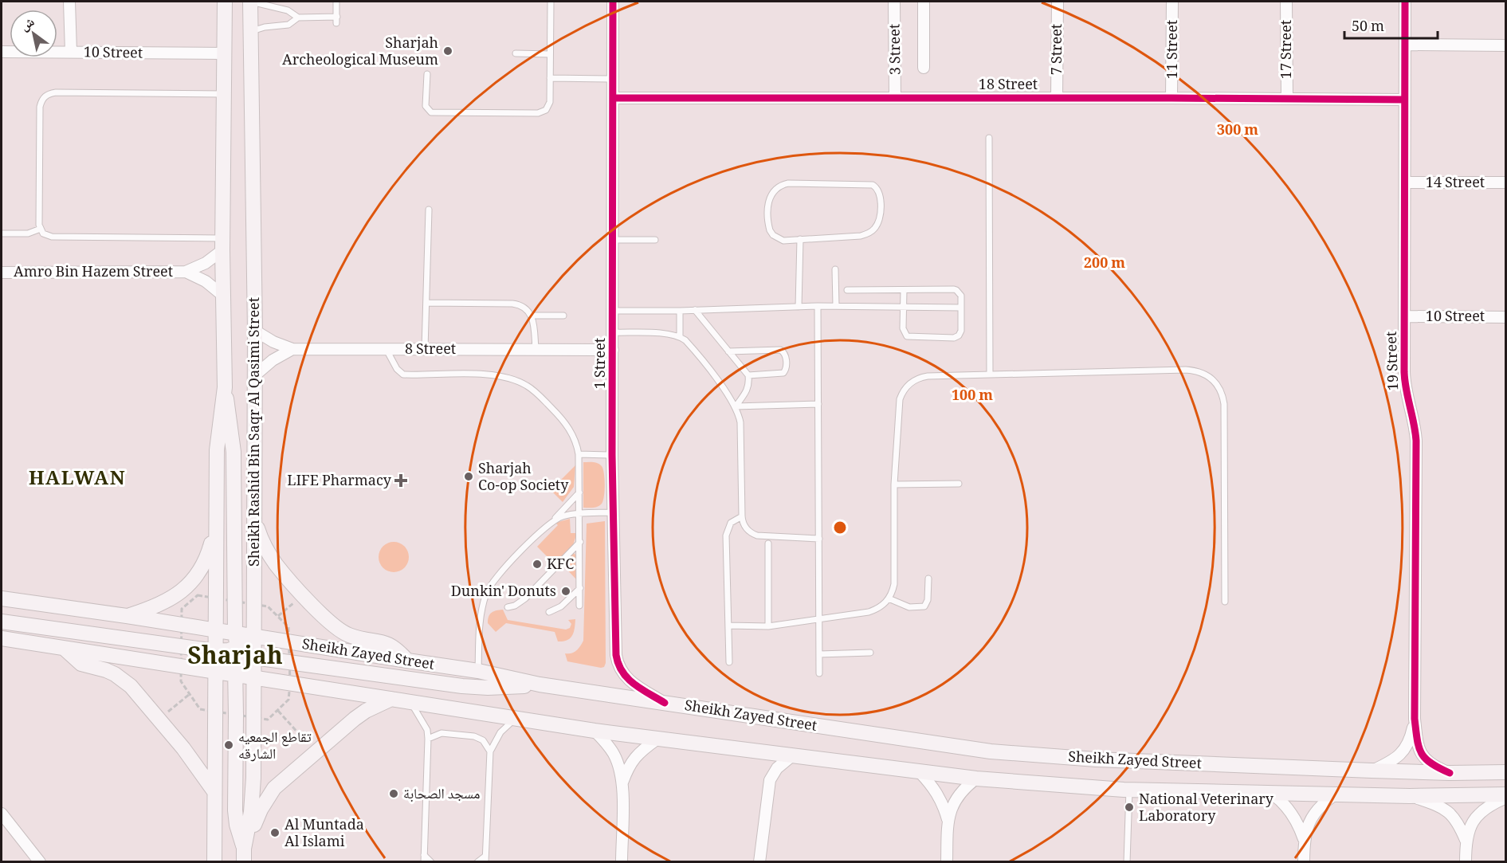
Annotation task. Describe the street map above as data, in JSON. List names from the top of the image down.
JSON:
{
  "streets": {
    "main road": ["Sheikh Rashid Bin Saqr Al Qasimi Street", "Sheikh Zayed Street"],
    "street": [
      "3 Street",
      "7 Street",
      "11 Street",
      "17 Street",
      "10 Street",
      "18 Street",
      "14 Street",
      "Amro Bin Hazem Street",
      "8 Street",
      "19 Street",
      "1 Street"
    ]
  },
  "crossings": [
    ["3 Street", "18 Street"],
    ["7 Street", "18 Street"],
    ["11 Street", "18 Street"],
    ["17 Street", "18 Street"],
    ["10 Street", "19 Street"],
    ["10 Street", "Sheikh Rashid Bin Saqr Al Qasimi Street"],
    ["18 Street", "19 Street"],
    ["18 Street", "1 Street"],
    ["14 Street", "19 Street"],
    ["Amro Bin Hazem Street", "Sheikh Rashid Bin Saqr Al Qasimi Street"],
    ["8 Street", "1 Street"],
    ["8 Street", "Sheikh Rashid Bin Saqr Al Qasimi Street"],
    ["1 Street", "Sheikh Zayed Street"],
    ["Sheikh Rashid Bin Saqr Al Qasimi Street", "Sheikh Zayed Street"]
  ],
  "districts": ["HALWAN", "Sharjah"],
  "places": {
    "other": [
      "Sharjah Archeological Museum",
      "Sharjah Co-op Society",
      "KFC",
      "Dunkin' Donuts",
      "تقاطع الجمعيه الشارقه",
      "مسجد الصحابة",
      "National Veterinary Laboratory",
      "Al Muntada Al Islami"
    ],
    "health": ["LIFE Pharmacy"]
  },
  "scale_bar": "50 m",
  "north": "top left",
  "rings": ["300 m", "200 m", "100 m"]
}
